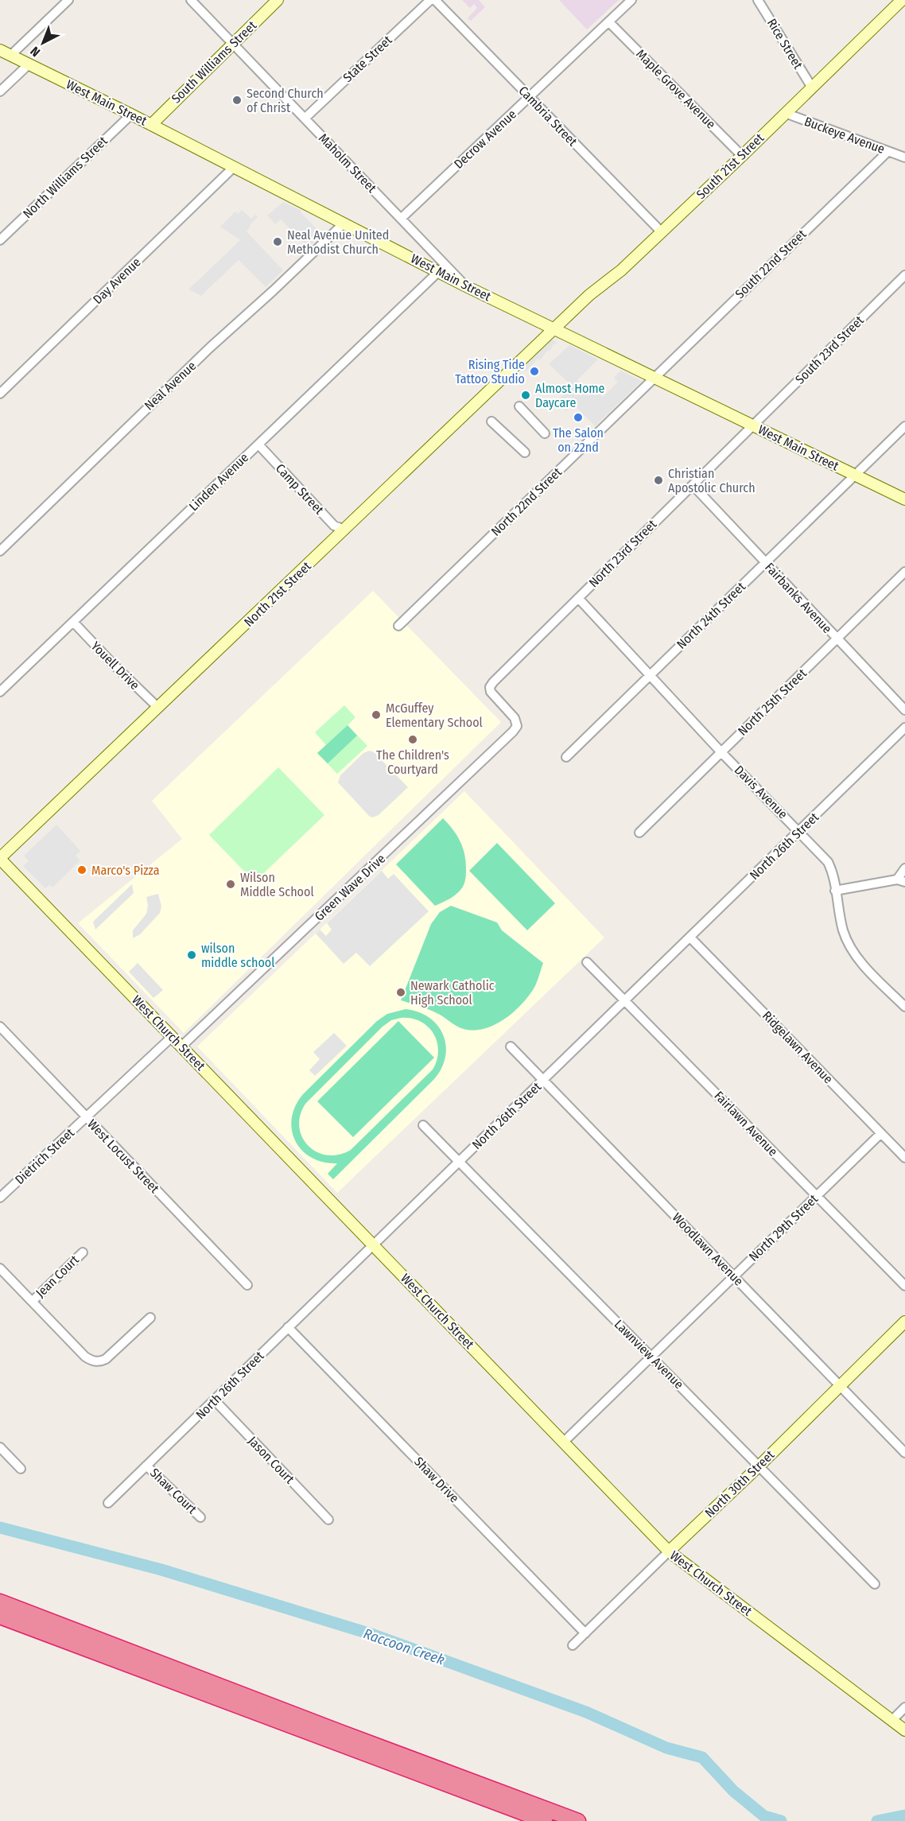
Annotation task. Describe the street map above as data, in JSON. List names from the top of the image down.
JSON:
{
  "streets": {
    "main road": [
      "South Williams Street",
      "West Main Street",
      "South 21st Street",
      "North 21st Street",
      "West Church Street",
      "North 30th Street"
    ],
    "street": [
      "Rice Street",
      "State Street",
      "Maple Grove Avenue",
      "Cambria Street",
      "Buckeye Avenue",
      "Decrow Avenue",
      "Maholm Street",
      "North Williams Street",
      "South 22nd Street",
      "Day Avenue",
      "South 23rd Street",
      "Neal Avenue",
      "Linden Avenue",
      "Camp Street",
      "North 22nd Street",
      "North 23rd Street",
      "Fairbanks Avenue",
      "North 24th Street",
      "Youell Drive",
      "North 25th Street",
      "Davis Avenue",
      "North 26th Street",
      "Green Wave Drive",
      "Ridgelawn Avenue",
      "Fairlawn Avenue",
      "Dietrich Street",
      "West Locust Street",
      "North 29th Street",
      "Woodlawn Avenue",
      "Jean Court",
      "Lawnview Avenue",
      "Jason Court",
      "Shaw Drive",
      "Shaw Court"
    ]
  },
  "crossings": [
    ["Rice Street", "South 21st Street"],
    ["State Street", "Maholm Street"],
    ["South Williams Street", "West Main Street"],
    ["South Williams Street", "Maholm Street"],
    ["Maple Grove Avenue", "Decrow Avenue"],
    ["Maple Grove Avenue", "South 21st Street"],
    ["West Main Street", "Maholm Street"],
    ["West Main Street", "South 21st Street"],
    ["West Main Street", "North Williams Street"],
    ["West Main Street", "South 22nd Street"],
    ["West Main Street", "Day Avenue"],
    ["West Main Street", "South 23rd Street"],
    ["West Main Street", "Neal Avenue"],
    ["West Main Street", "Linden Avenue"],
    ["West Main Street", "North 22nd Street"],
    ["West Main Street", "North 23rd Street"],
    ["West Main Street", "North 21st Street"],
    ["West Main Street", "North 24th Street"],
    ["Cambria Street", "Decrow Avenue"],
    ["Cambria Street", "South 21st Street"],
    ["Buckeye Avenue", "South 21st Street"],
    ["Buckeye Avenue", "South 22nd Street"],
    ["Decrow Avenue", "Maholm Street"],
    ["South 21st Street", "North 21st Street"],
    ["South 22nd Street", "North 22nd Street"],
    ["South 23rd Street", "North 23rd Street"],
    ["Linden Avenue", "Camp Street"],
    ["Linden Avenue", "Youell Drive"],
    ["Camp Street", "North 21st Street"],
    ["North 23rd Street", "Fairbanks Avenue"],
    ["North 23rd Street", "Davis Avenue"],
    ["North 23rd Street", "Green Wave Drive"],
    ["North 21st Street", "Youell Drive"],
    ["North 21st Street", "West Church Street"],
    ["Fairbanks Avenue", "North 24th Street"],
    ["Fairbanks Avenue", "North 25th Street"],
    ["North 24th Street", "Davis Avenue"],
    ["North 25th Street", "Davis Avenue"],
    ["Davis Avenue", "North 26th Street"],
    ["North 26th Street", "West Church Street"],
    ["North 26th Street", "Ridgelawn Avenue"],
    ["North 26th Street", "Fairlawn Avenue"],
    ["North 26th Street", "Woodlawn Avenue"],
    ["North 26th Street", "Lawnview Avenue"],
    ["North 26th Street", "Jason Court"],
    ["North 26th Street", "Shaw Drive"],
    ["North 26th Street", "Shaw Court"],
    ["Green Wave Drive", "West Church Street"],
    ["West Church Street", "Dietrich Street"],
    ["West Church Street", "North 29th Street"],
    ["West Church Street", "North 30th Street"],
    ["Ridgelawn Avenue", "North 29th Street"],
    ["Fairlawn Avenue", "North 29th Street"],
    ["Dietrich Street", "West Locust Street"],
    ["North 29th Street", "Woodlawn Avenue"],
    ["North 29th Street", "Lawnview Avenue"],
    ["Woodlawn Avenue", "North 30th Street"],
    ["Lawnview Avenue", "North 30th Street"],
    ["Shaw Drive", "North 30th Street"]
  ],
  "water": ["Raccoon Creek"],
  "places": [
    "Second Church of Christ",
    "Neal Avenue United Methodist Church",
    "Rising Tide Tattoo Studio",
    "Almost Home Daycare",
    "The Salon on 22nd",
    "Christian Apostolic Church",
    "McGuffey Elementary School",
    "The Children's Courtyard",
    "Marco's Pizza",
    "Wilson Middle School",
    "wilson middle school",
    "Newark Catholic High School"
  ],
  "north": "bottom left"
}
